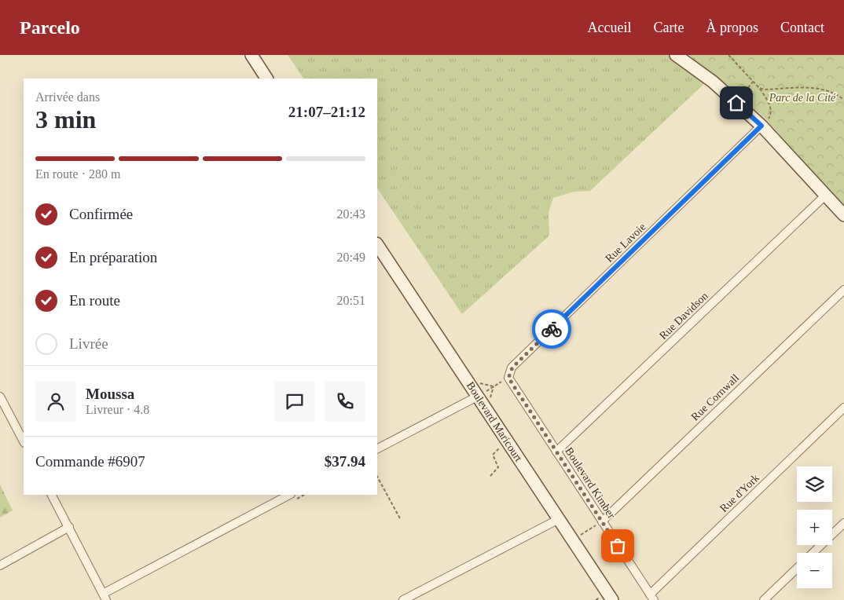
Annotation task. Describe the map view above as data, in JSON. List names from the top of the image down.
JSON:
{
  "streets": {
    "street": [
      "Rue Lavoie",
      "Rue Davidson",
      "Rue Cornwall",
      "Boulevard Maricourt",
      "Boulevard Kimber",
      "Rue d'York"
    ]
  },
  "crossings": [
    ["Rue Lavoie", "Boulevard Kimber"],
    ["Rue Davidson", "Boulevard Kimber"],
    ["Rue Cornwall", "Boulevard Kimber"],
    ["Boulevard Kimber", "Rue d'York"]
  ],
  "parks": ["Parc de la Cité"],
  "page": {
    "header": "Parcelo",
    "nav": [
      "Accueil",
      "Carte",
      "À propos",
      "Contact"
    ],
    "heading": ["3 min", "Arrivée dans", "21:07–21:12"],
    "panel": [
      "Moussa",
      "Livreur · 4.8",
      "Commande #6907",
      "$37.94"
    ],
    "bar": "En route · 280 m",
    "list": [
      ["Confirmée", "20:43"],
      ["En préparation", "20:49"],
      ["En route", "20:51"],
      "Livrée"
    ],
    "map_buttons": ["+", "−"]
  }
}
